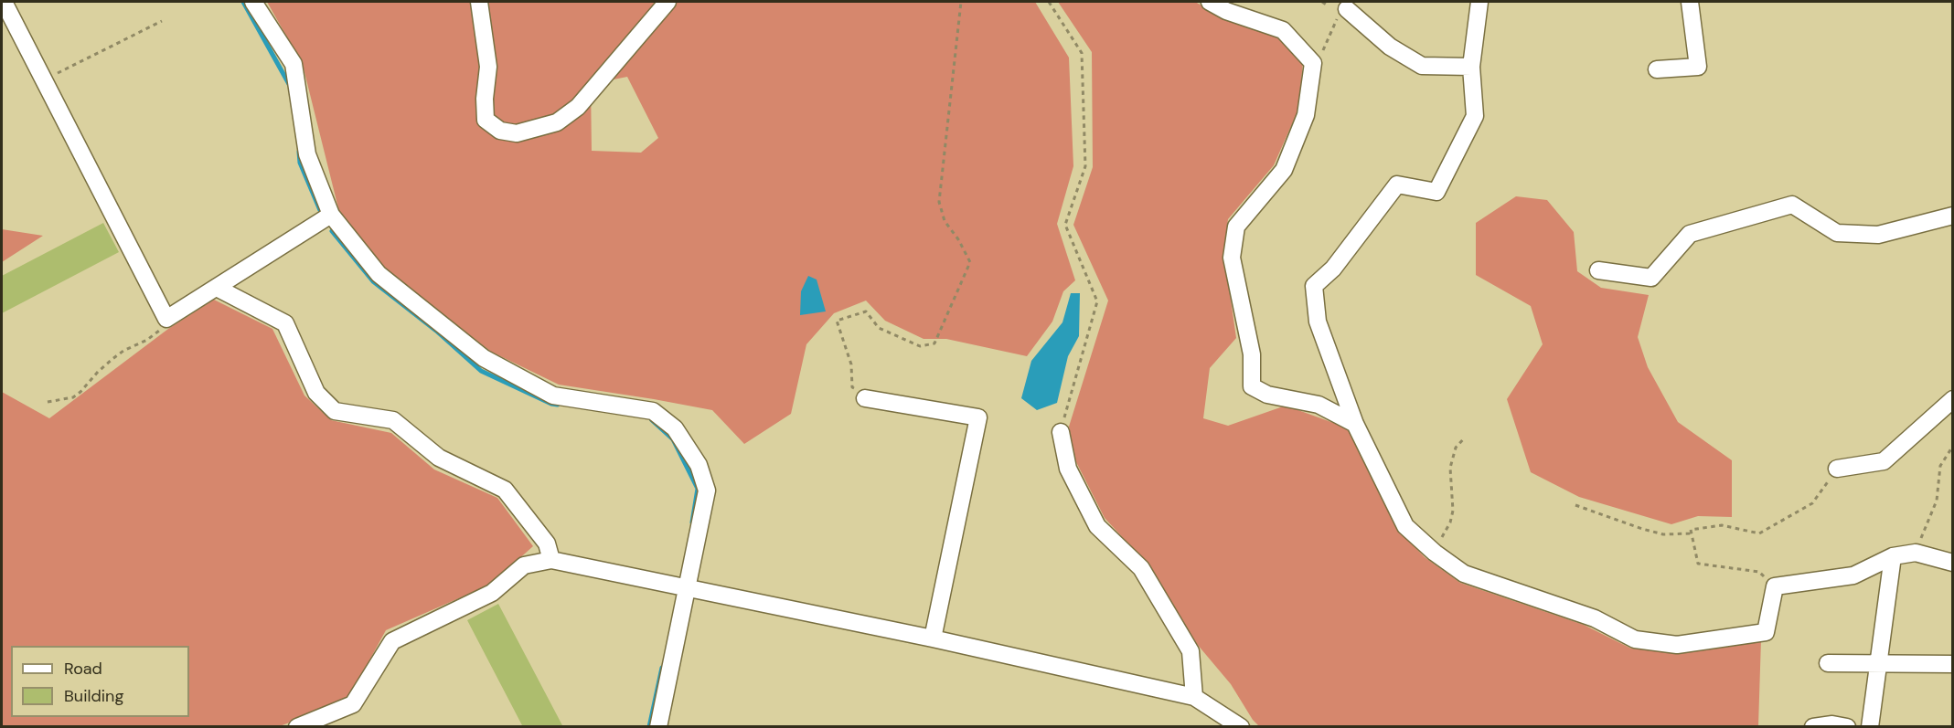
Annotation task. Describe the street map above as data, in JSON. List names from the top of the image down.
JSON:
{
  "legend": ["Road", "Building"]
}
